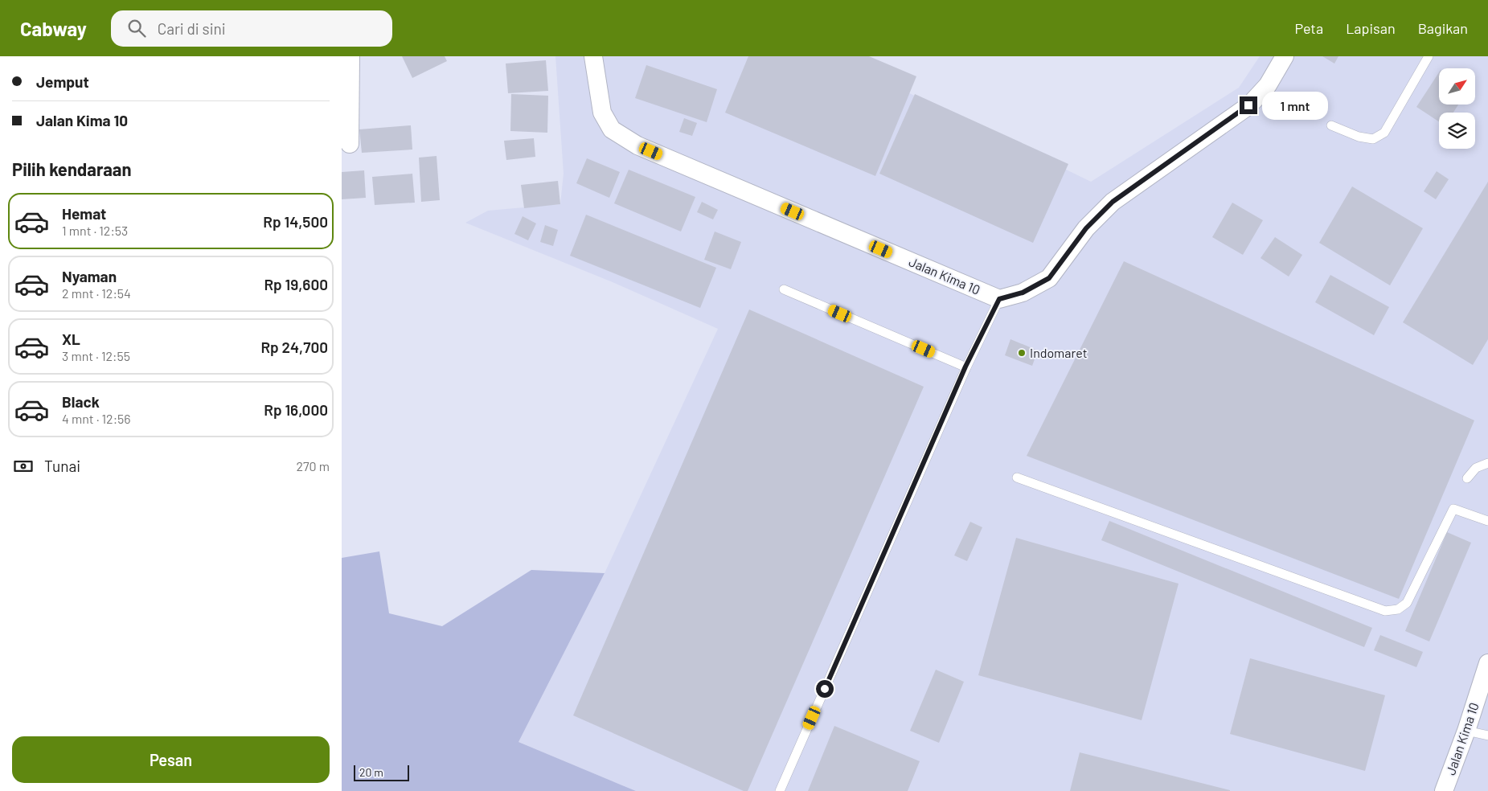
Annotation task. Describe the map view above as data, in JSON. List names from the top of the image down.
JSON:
{
  "streets": {
    "street": ["Jalan Kima 10"]
  },
  "places": ["Indomaret"],
  "scale_bar": "20 m",
  "north": "top right",
  "page": {
    "header": "Cabway",
    "search": "Cari di sini",
    "nav": ["Peta", "Lapisan", "Bagikan"],
    "banner": ["Jemput", "Jalan Kima 10"],
    "bubble": "1 mnt",
    "heading": "Pilih kendaraan",
    "list": [
      {
        "name": "Hemat",
        "note": "1 mnt · 12:53",
        "value": "Rp 14,500"
      },
      {
        "name": "Nyaman",
        "note": "2 mnt · 12:54",
        "value": "Rp 19,600"
      },
      {
        "name": "XL",
        "note": "3 mnt · 12:55",
        "value": "Rp 24,700"
      },
      {
        "name": "Black",
        "note": "4 mnt · 12:56",
        "value": "Rp 16,000"
      }
    ],
    "pay": ["Tunai", "270 m"],
    "buttons": "Pesan",
    "scale": "20 m"
  }
}
